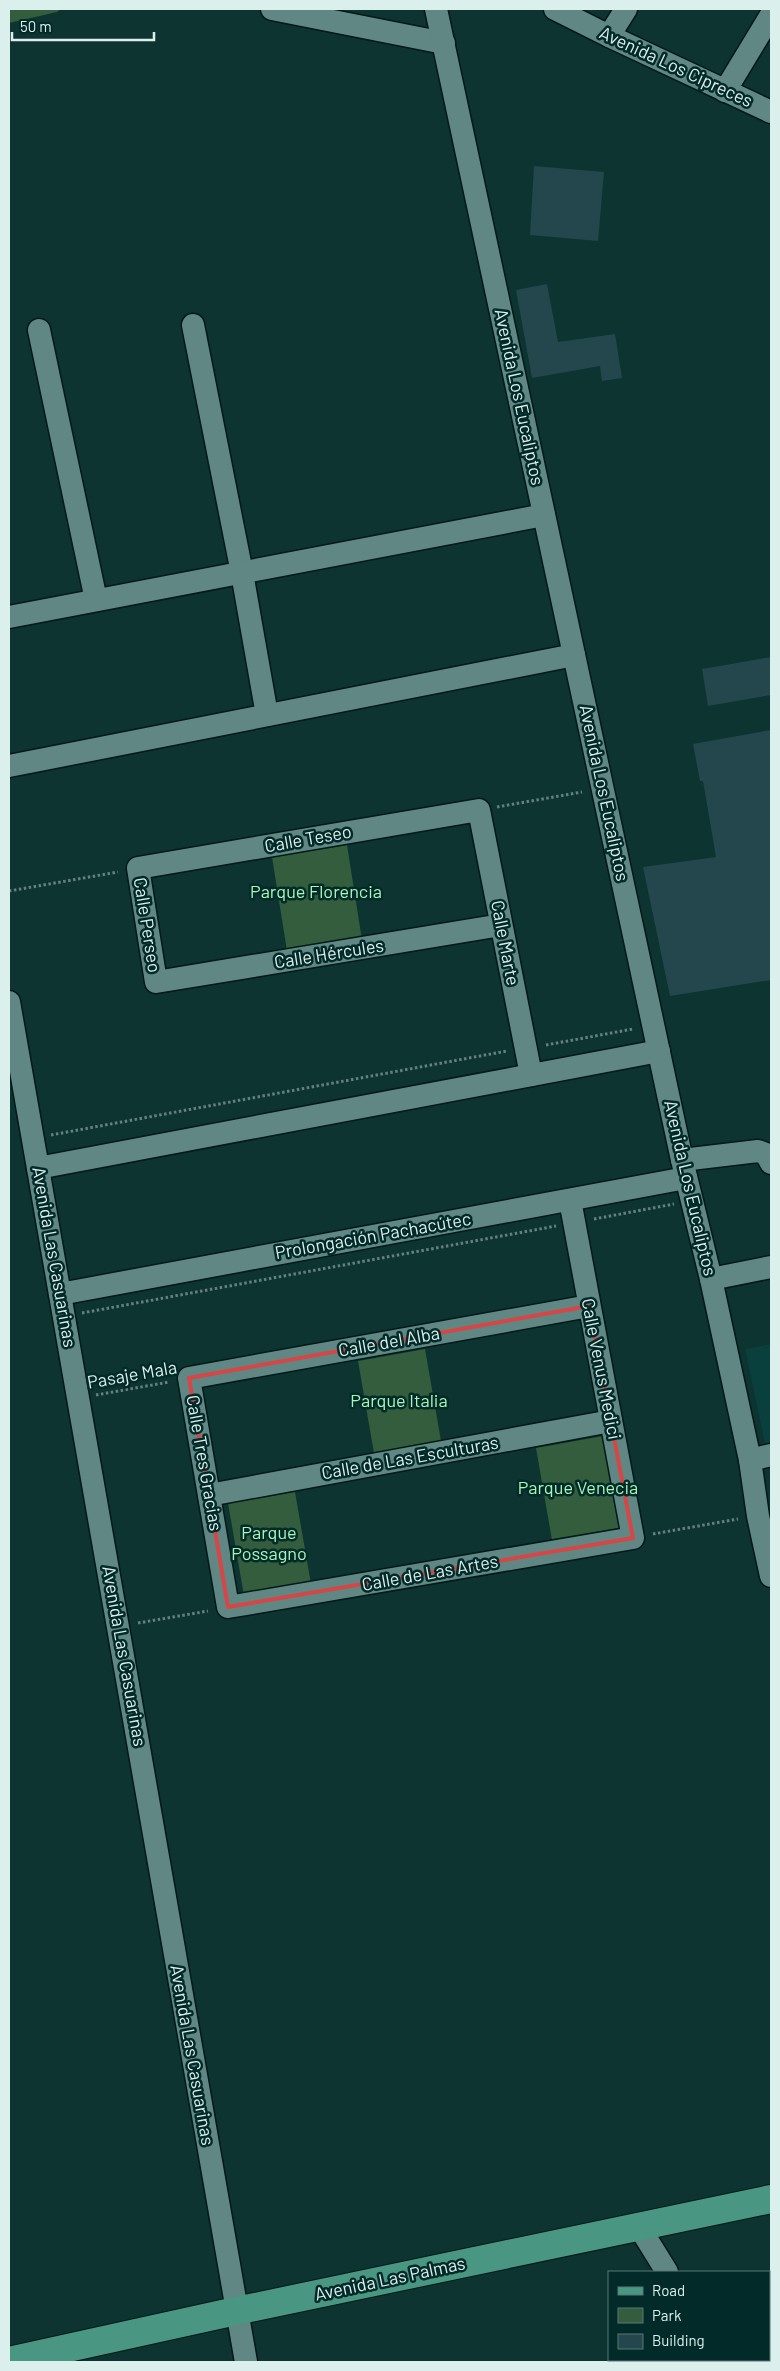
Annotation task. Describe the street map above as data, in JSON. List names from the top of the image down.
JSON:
{
  "streets": {
    "main road": ["Avenida Las Palmas"],
    "street": [
      "Avenida Los Cipreces",
      "Avenida Los Eucaliptos",
      "Calle Teseo",
      "Calle Perseo",
      "Calle Marte",
      "Calle Hércules",
      "Prolongación Pachacútec",
      "Avenida Las Casuarinas",
      "Calle del Alba",
      "Calle Venus Medici",
      "Calle de Las Esculturas",
      "Calle Tres Gracias",
      "Calle de Las Artes"
    ],
    "path": ["Pasaje Mala"]
  },
  "crossings": [
    ["Avenida Los Eucaliptos", "Prolongación Pachacútec"],
    ["Calle Teseo", "Calle Perseo"],
    ["Calle Teseo", "Calle Marte"],
    ["Calle Perseo", "Calle Hércules"],
    ["Calle Marte", "Calle Hércules"],
    ["Prolongación Pachacútec", "Avenida Las Casuarinas"],
    ["Prolongación Pachacútec", "Calle Venus Medici"],
    ["Avenida Las Casuarinas", "Pasaje Mala"],
    ["Avenida Las Casuarinas", "Avenida Las Palmas"],
    ["Calle del Alba", "Calle Venus Medici"],
    ["Calle del Alba", "Pasaje Mala"],
    ["Calle del Alba", "Calle Tres Gracias"],
    ["Calle Venus Medici", "Calle de Las Esculturas"],
    ["Calle Venus Medici", "Calle de Las Artes"],
    ["Pasaje Mala", "Calle Tres Gracias"],
    ["Calle de Las Esculturas", "Calle Tres Gracias"],
    ["Calle Tres Gracias", "Calle de Las Artes"]
  ],
  "parks": [
    "Parque Florencia",
    "Parque Italia",
    "Parque Venecia",
    "Parque Possagno"
  ],
  "legend": ["Road", "Park", "Building"],
  "scale_bar": "50 m"
}
